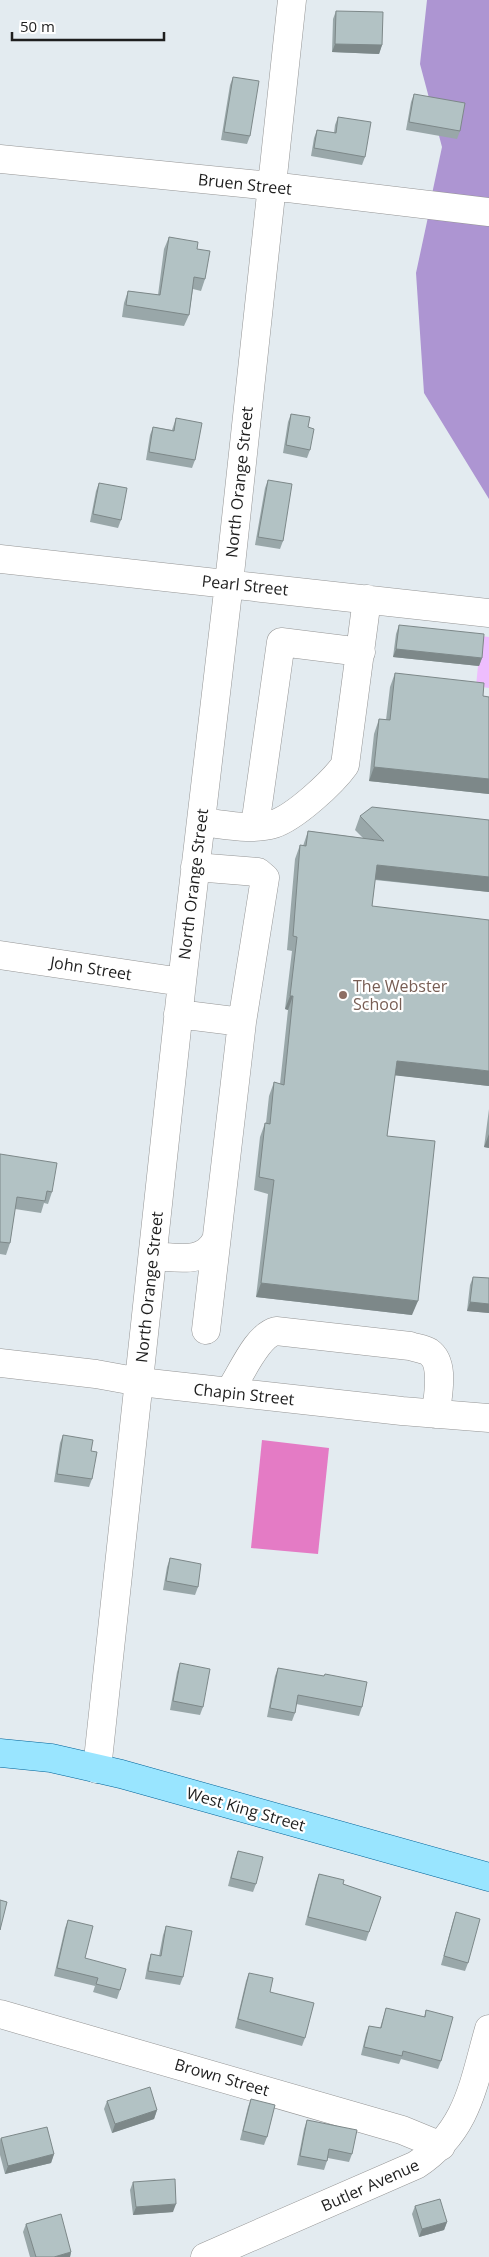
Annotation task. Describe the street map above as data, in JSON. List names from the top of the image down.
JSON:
{
  "streets": {
    "main road": ["West King Street"],
    "street": [
      "Bruen Street",
      "North Orange Street",
      "Pearl Street",
      "John Street",
      "Chapin Street",
      "Brown Street",
      "Butler Avenue"
    ]
  },
  "crossings": [
    ["Bruen Street", "North Orange Street"],
    ["North Orange Street", "Pearl Street"],
    ["North Orange Street", "John Street"],
    ["North Orange Street", "Chapin Street"],
    ["North Orange Street", "West King Street"],
    ["Brown Street", "Butler Avenue"]
  ],
  "places": ["The Webster School"],
  "scale_bar": "50 m"
}
